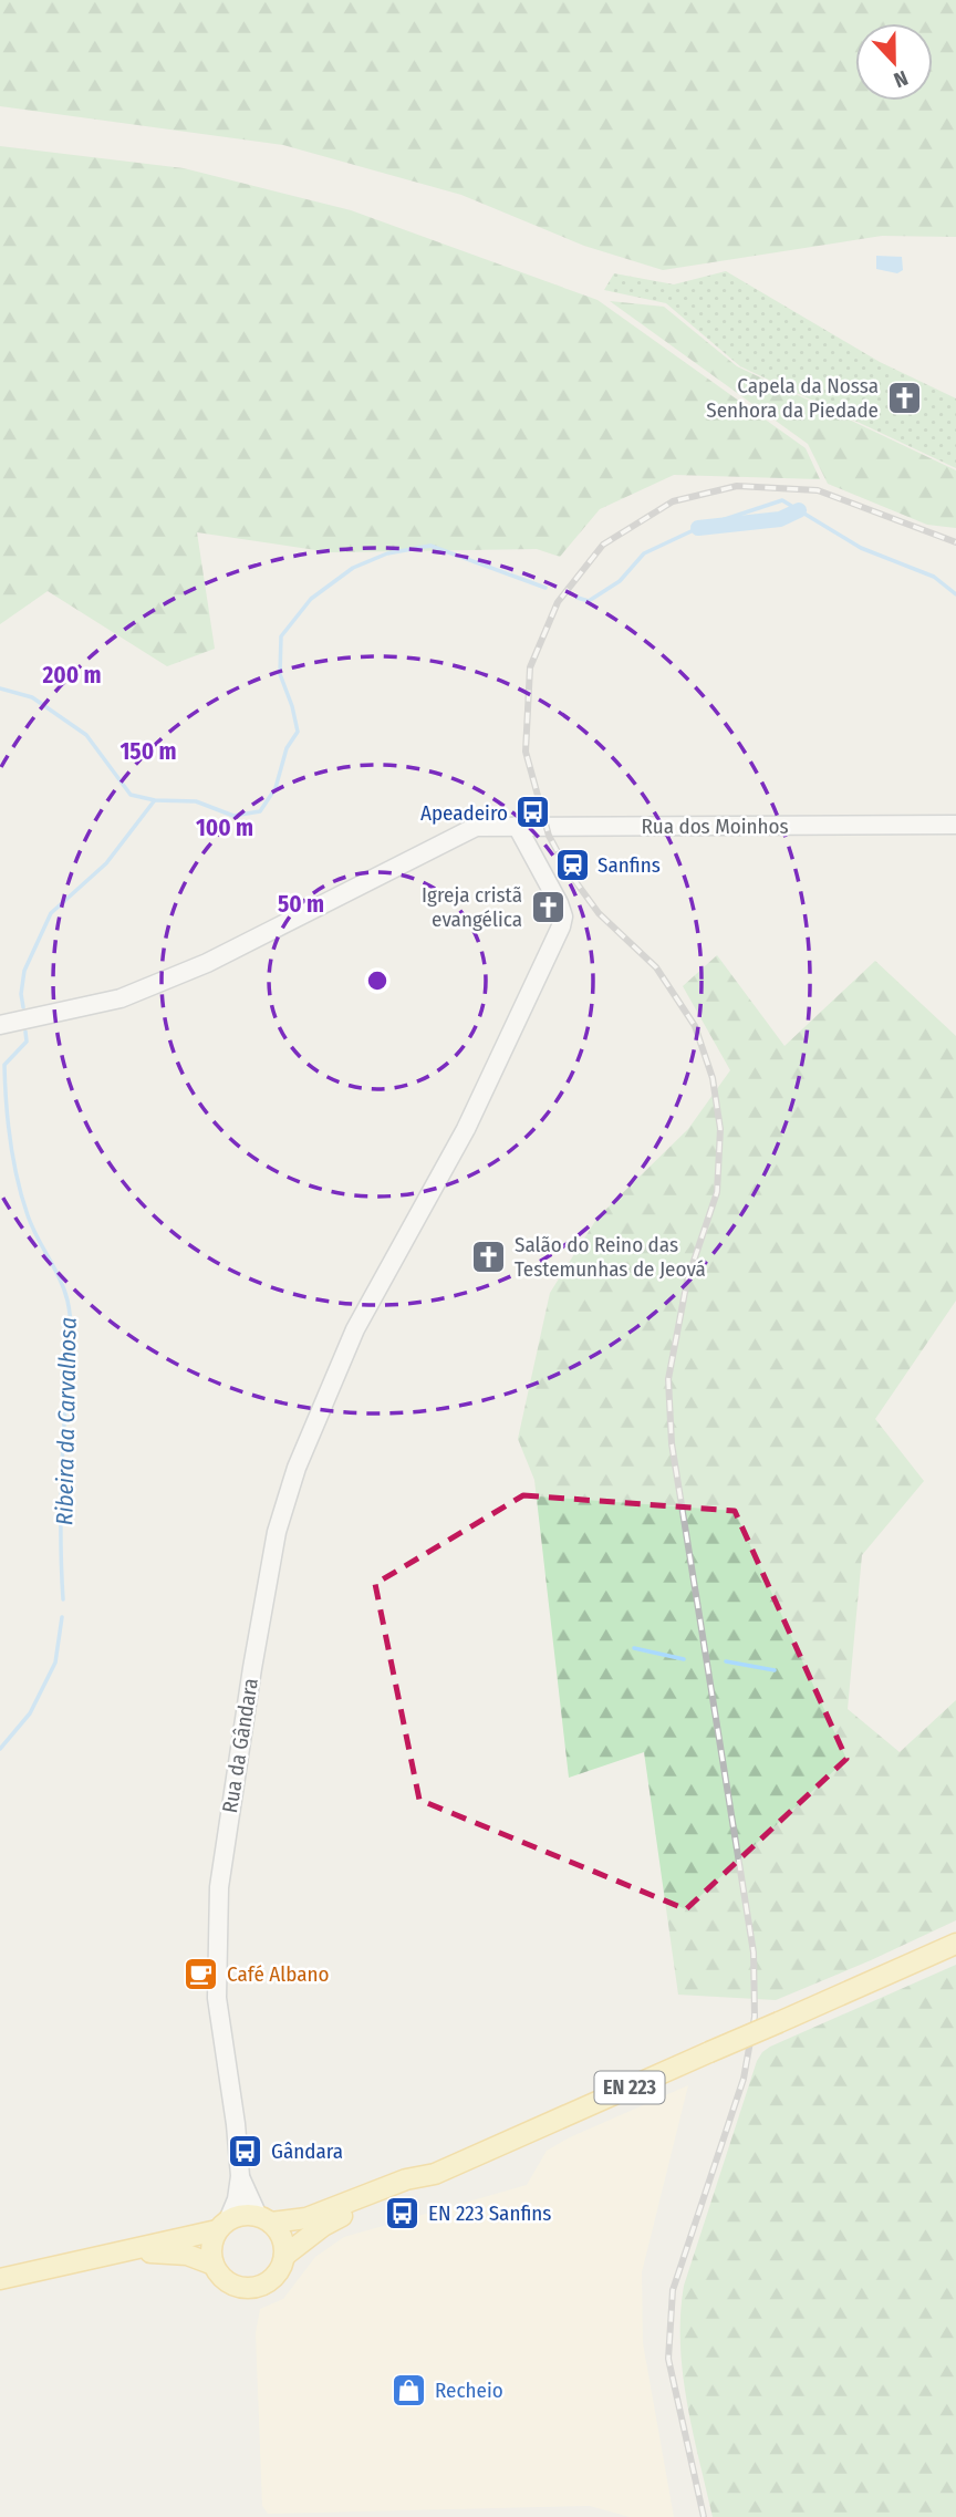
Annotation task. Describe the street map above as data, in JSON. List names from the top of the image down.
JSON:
{
  "streets": {
    "main road": ["EN 223"],
    "street": ["Rua dos Moinhos", "Rua da Gândara"]
  },
  "crossings": [
    ["Rua dos Moinhos", "Rua da Gândara"],
    ["Rua da Gândara", "EN 223"]
  ],
  "water": ["Ribeira da Carvalhosa"],
  "places": {
    "church": ["Capela da Nossa Senhora da Piedade", "Igreja cristã evangélica", "Salão do Reino das Testemunhas de Jeová"],
    "bus stop": ["Apeadeiro", "Gândara", "EN 223 Sanfins"],
    "station": ["Sanfins"],
    "cafe": ["Café Albano"],
    "shop": ["Recheio"]
  },
  "north": "bottom",
  "rings": [
    "200 m",
    "150 m",
    "100 m",
    "50 m"
  ]
}
